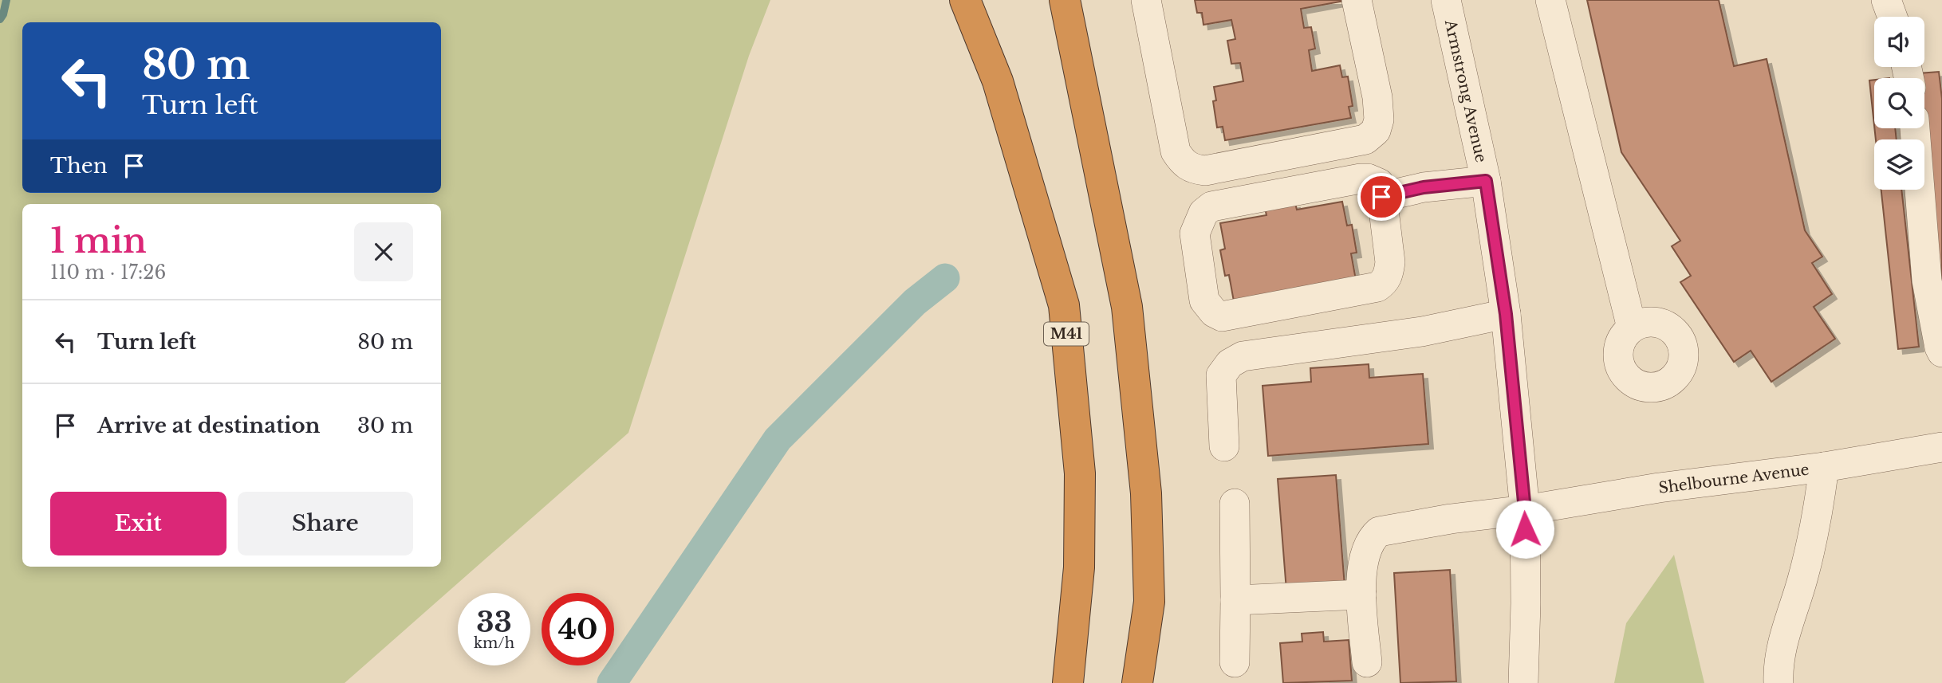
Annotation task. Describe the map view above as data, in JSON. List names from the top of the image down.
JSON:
{
  "streets": {
    "highway": ["M41"],
    "street": ["Armstrong Avenue", "Shelbourne Avenue"]
  },
  "crossings": [
    ["Armstrong Avenue", "Shelbourne Avenue"]
  ],
  "page": {
    "turn": ["80 m", "Turn left"],
    "then": "Then",
    "heading": ["1 min", "110 m · 17:26"],
    "list": [
      {
        "name": "Turn left",
        "value": "80 m"
      },
      {
        "name": "Arrive at destination",
        "value": "30 m"
      }
    ],
    "buttons": ["Exit", "Share"],
    "speed": "33 km/h",
    "limit": "40"
  }
}
